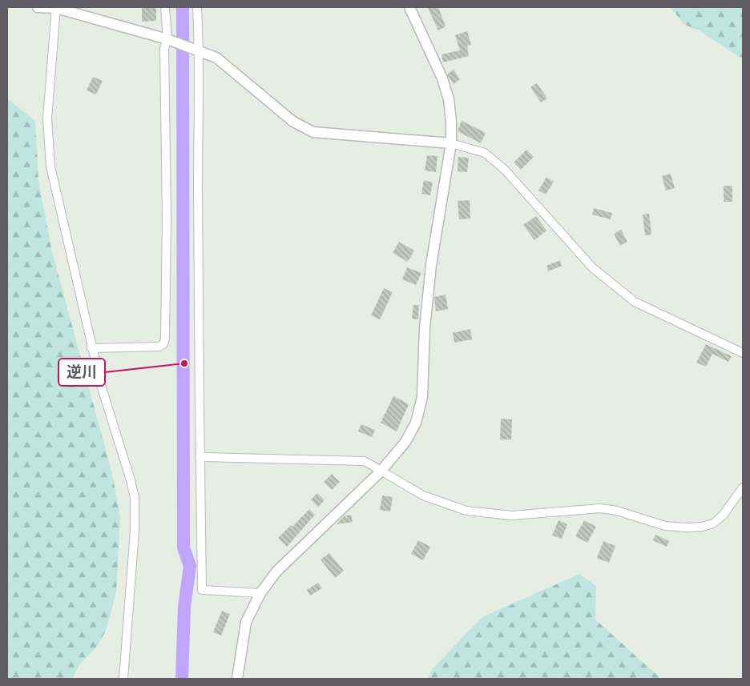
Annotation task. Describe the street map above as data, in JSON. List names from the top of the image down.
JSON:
{
  "places": ["逆川"]
}
